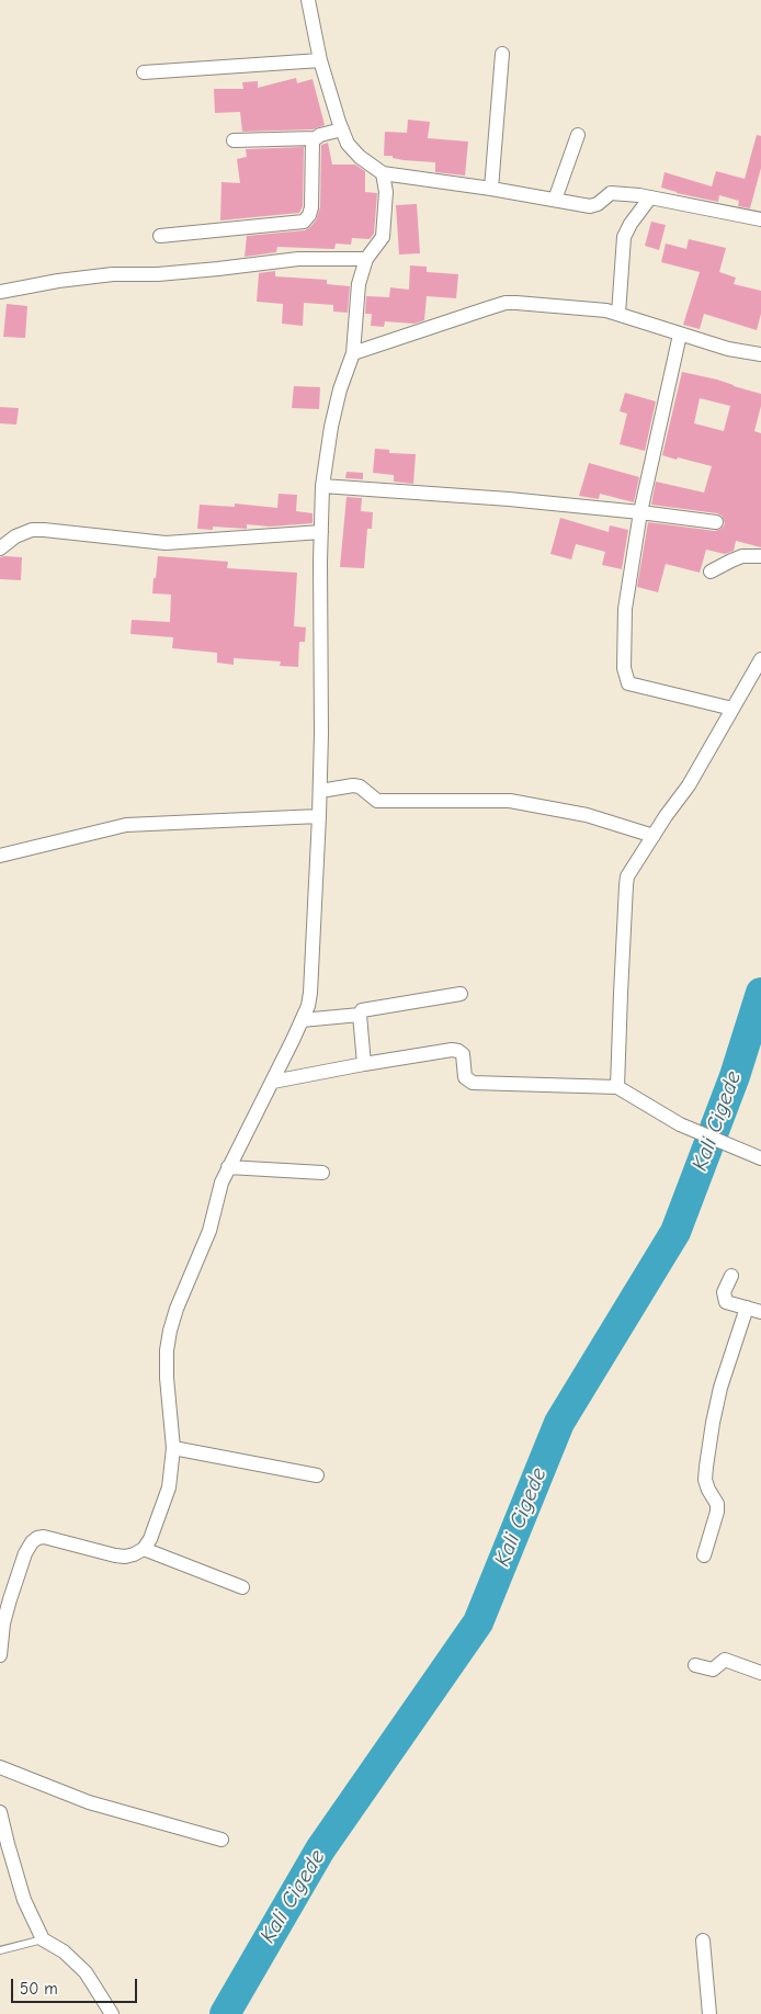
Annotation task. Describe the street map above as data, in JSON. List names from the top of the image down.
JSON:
{
  "water": ["Kali Cigede"],
  "scale_bar": "50 m"
}
